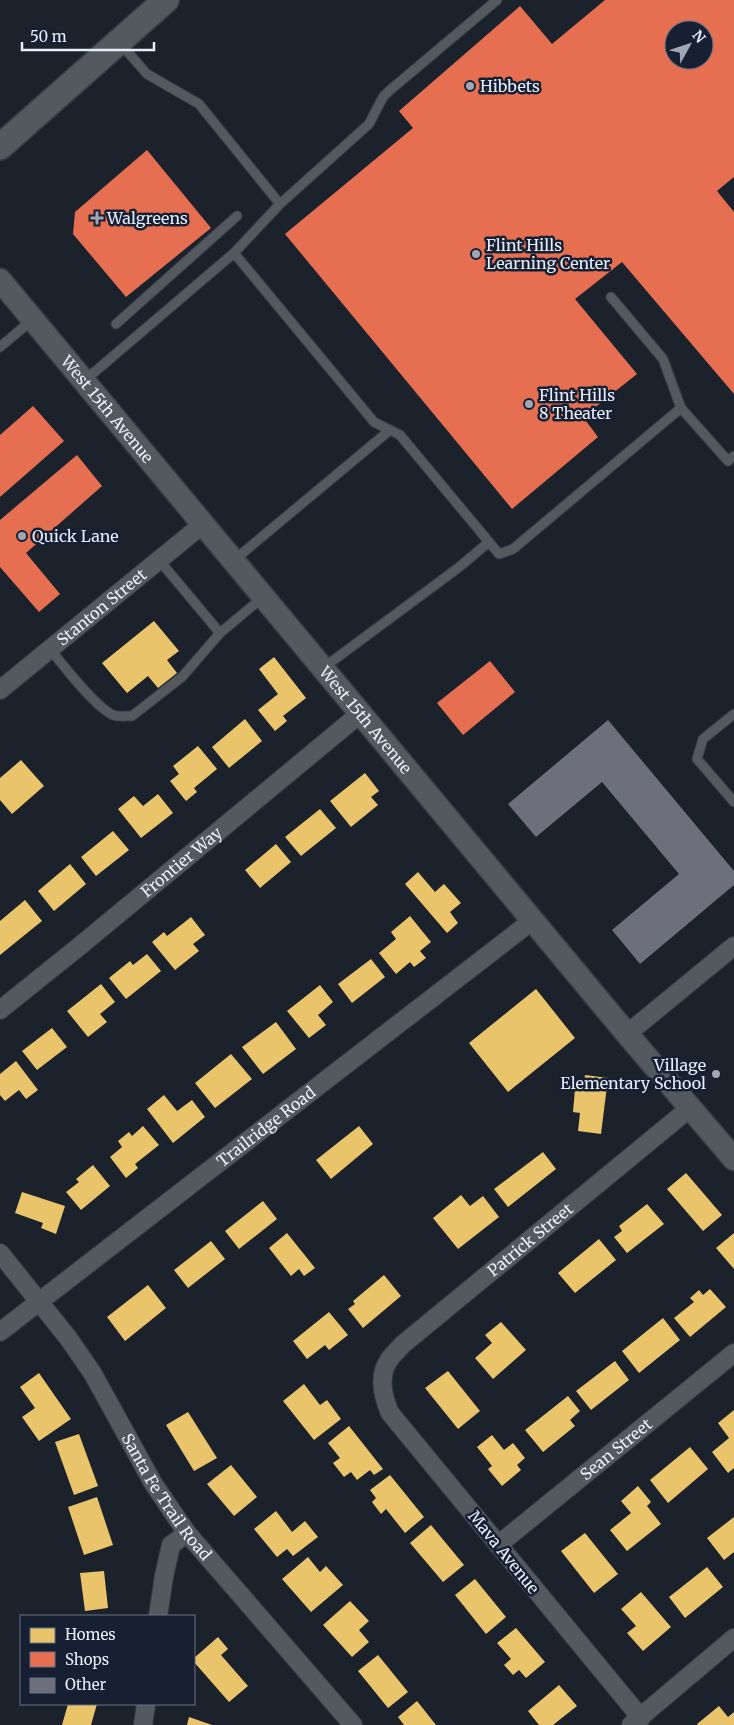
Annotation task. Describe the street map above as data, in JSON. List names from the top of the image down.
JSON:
{
  "streets": {
    "street": [
      "West 15th Avenue",
      "Stanton Street",
      "Frontier Way",
      "Trailridge Road",
      "Patrick Street",
      "Sean Street",
      "Santa Fe Trail Road",
      "Mava Avenue"
    ]
  },
  "crossings": [
    ["West 15th Avenue", "Stanton Street"],
    ["West 15th Avenue", "Frontier Way"],
    ["West 15th Avenue", "Trailridge Road"],
    ["West 15th Avenue", "Patrick Street"],
    ["Trailridge Road", "Santa Fe Trail Road"],
    ["Patrick Street", "Mava Avenue"],
    ["Sean Street", "Mava Avenue"]
  ],
  "places": {
    "other": [
      "Hibbets",
      "Flint Hills Learning Center",
      "Flint Hills 8 Theater",
      "Quick Lane",
      "Village Elementary School"
    ],
    "health": ["Walgreens"]
  },
  "legend": ["Homes", "Shops", "Other"],
  "scale_bar": "50 m",
  "north": "top right"
}
